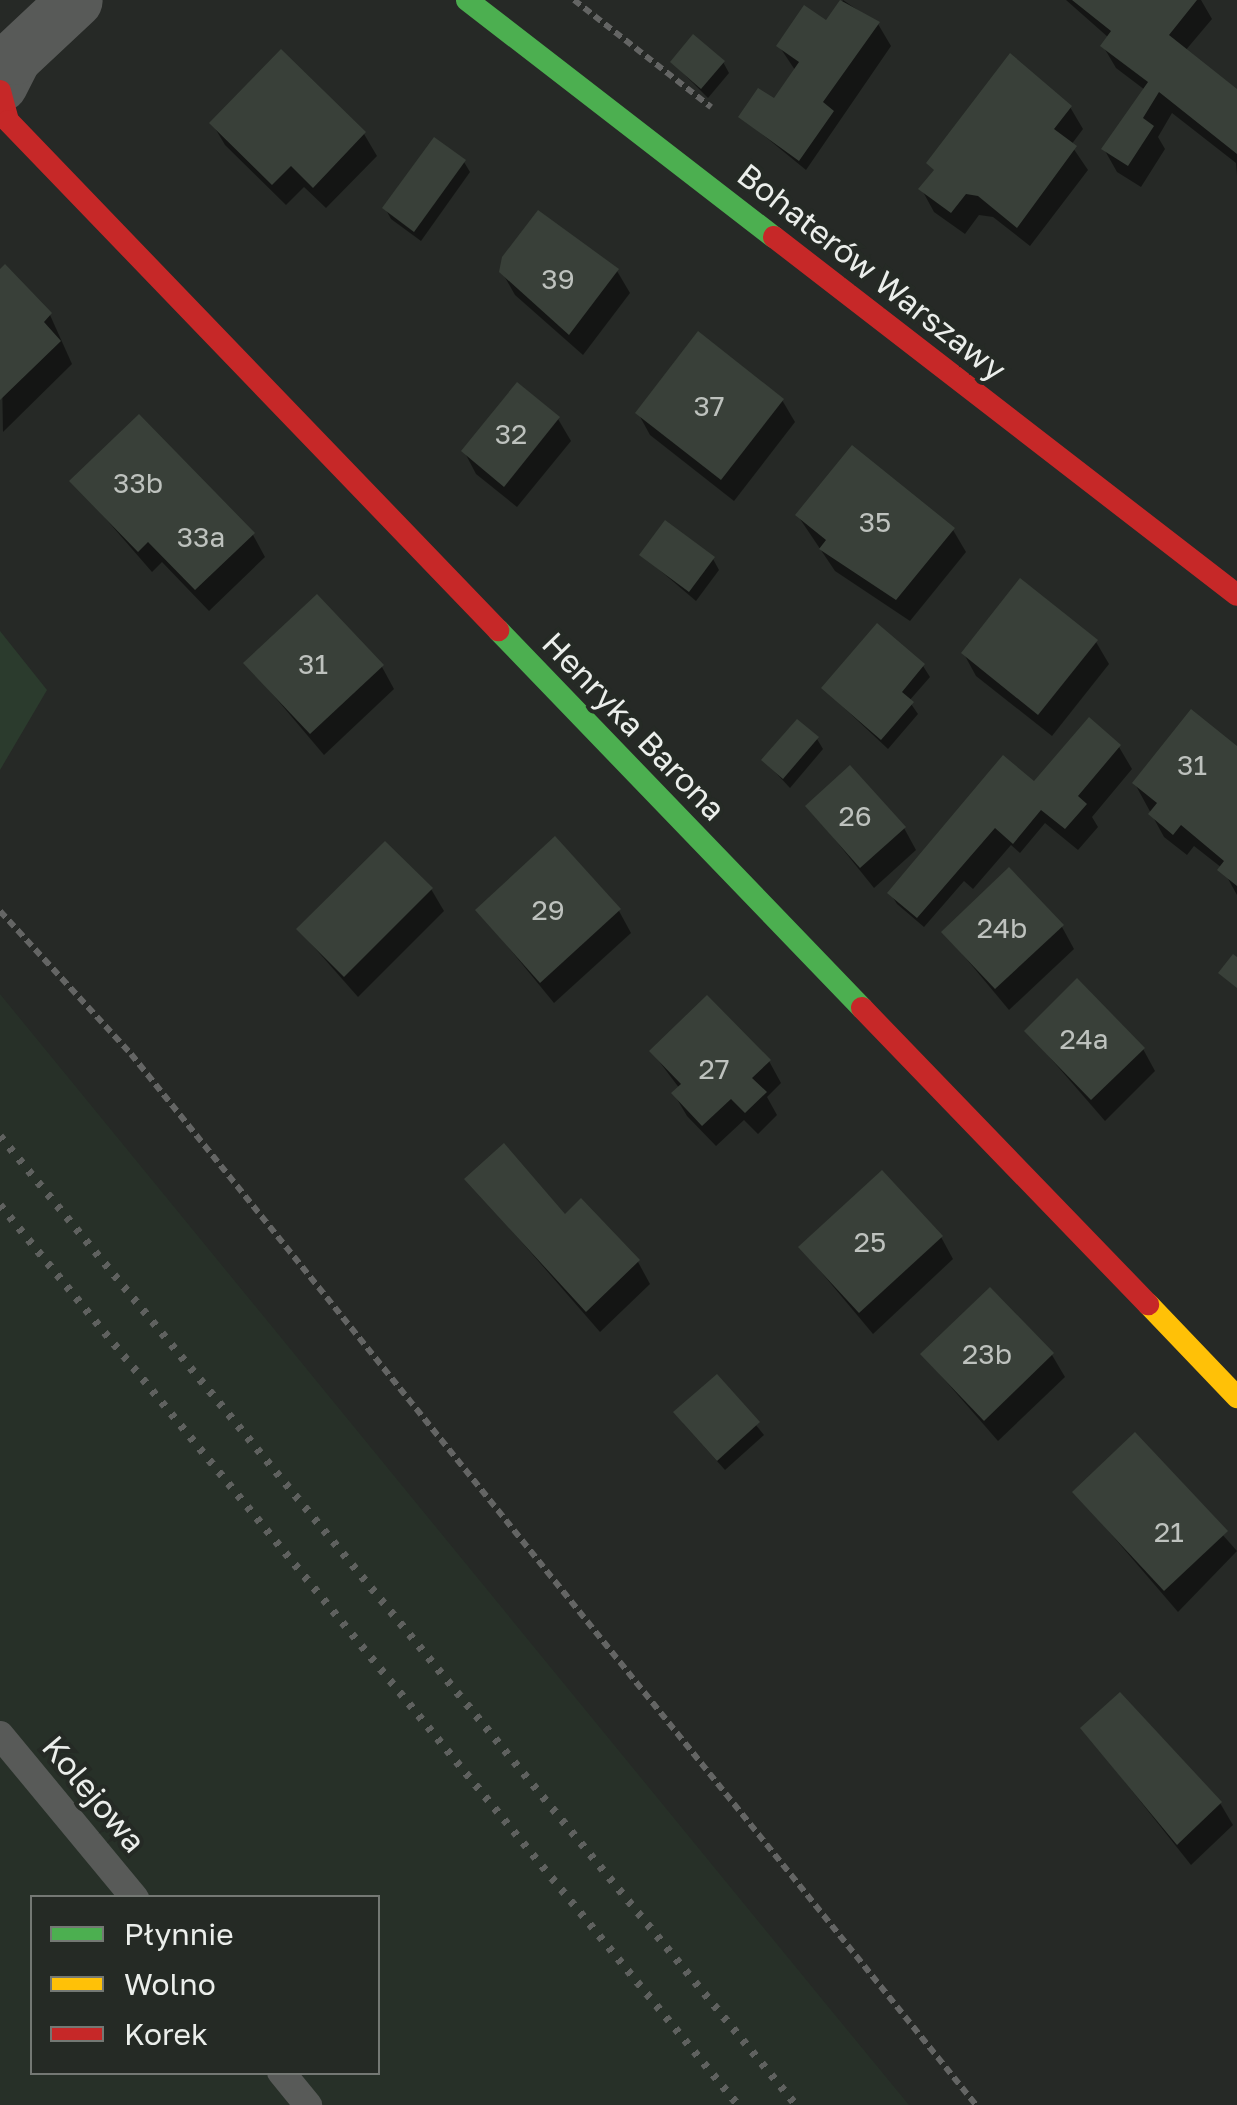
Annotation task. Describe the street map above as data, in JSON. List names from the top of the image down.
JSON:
{
  "streets": {
    "street": ["Bohaterów Warszawy", "Henryka Barona"],
    "lane": ["Kolejowa"]
  },
  "house_numbers": [
    "39",
    "37",
    "32",
    "33b",
    "35",
    "33a",
    "31",
    "31",
    "26",
    "29",
    "24b",
    "24a",
    "27",
    "25",
    "23b",
    "21"
  ],
  "legend": ["Płynnie", "Wolno", "Korek"]
}
